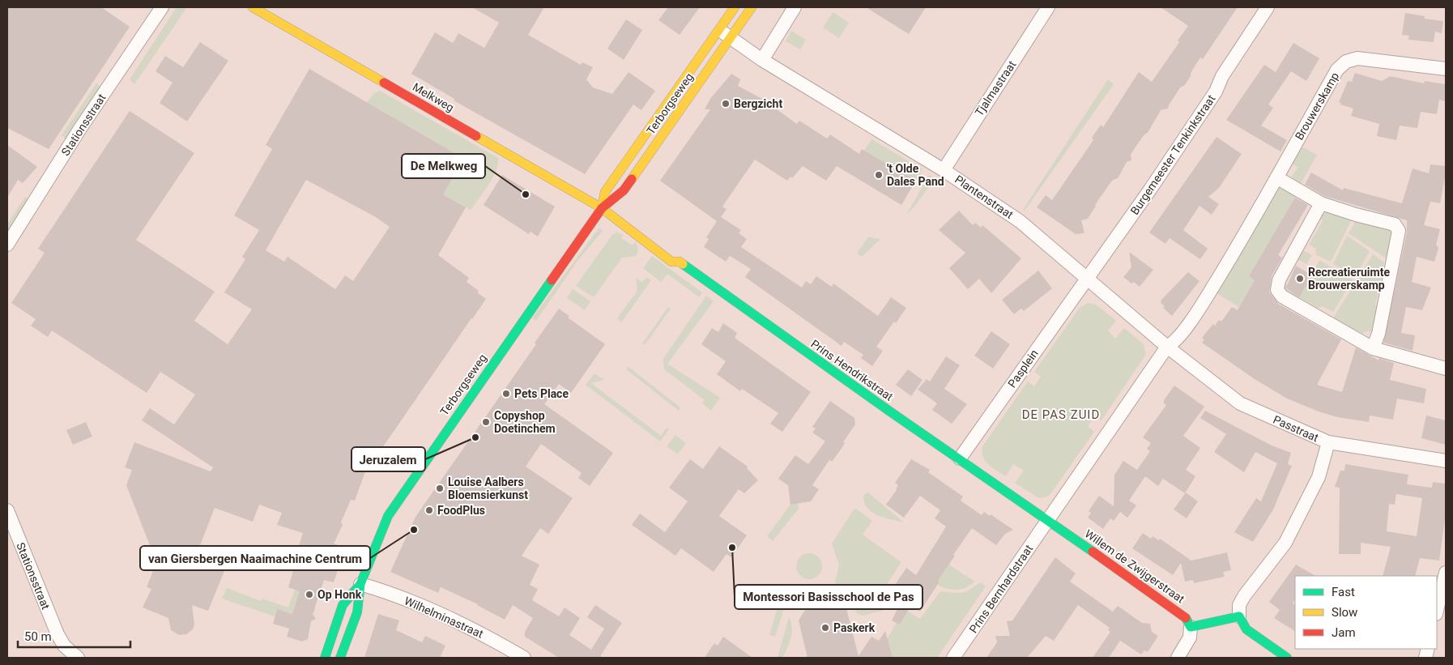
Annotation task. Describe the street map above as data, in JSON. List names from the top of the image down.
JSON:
{
  "streets": {
    "street": [
      "Tjalmastraat",
      "Melkweg",
      "Terborgseweg",
      "Brouwerskamp",
      "Stationsstraat",
      "Burgemeester Tenkinkstraat",
      "Plantenstraat",
      "Pasplein",
      "Prins Hendrikstraat",
      "Passtraat",
      "Willem de Zwijgerstraat",
      "Prins Bernhardstraat",
      "Wilhelminastraat"
    ]
  },
  "crossings": [
    ["Tjalmastraat", "Plantenstraat"],
    ["Melkweg", "Terborgseweg"],
    ["Melkweg", "Prins Hendrikstraat"],
    ["Terborgseweg", "Plantenstraat"],
    ["Terborgseweg", "Wilhelminastraat"],
    ["Brouwerskamp", "Plantenstraat"],
    ["Brouwerskamp", "Passtraat"],
    ["Burgemeester Tenkinkstraat", "Plantenstraat"],
    ["Burgemeester Tenkinkstraat", "Pasplein"],
    ["Plantenstraat", "Pasplein"],
    ["Plantenstraat", "Passtraat"],
    ["Pasplein", "Prins Hendrikstraat"],
    ["Prins Hendrikstraat", "Willem de Zwijgerstraat"],
    ["Prins Hendrikstraat", "Prins Bernhardstraat"],
    ["Willem de Zwijgerstraat", "Prins Bernhardstraat"]
  ],
  "districts": ["DE PAS ZUID"],
  "places": [
    "Bergzicht",
    "'t Olde Dales Pand",
    "De Melkweg",
    "Recreatieruimte Brouwerskamp",
    "Pets Place",
    "Copyshop Doetinchem",
    "Jeruzalem",
    "Louise Aalbers Bloemsierkunst",
    "FoodPlus",
    "van Giersbergen Naaimachine Centrum",
    "Montessori Basisschool de Pas",
    "Op Honk",
    "Paskerk"
  ],
  "legend": ["Fast", "Slow", "Jam"],
  "scale_bar": "50 m"
}
